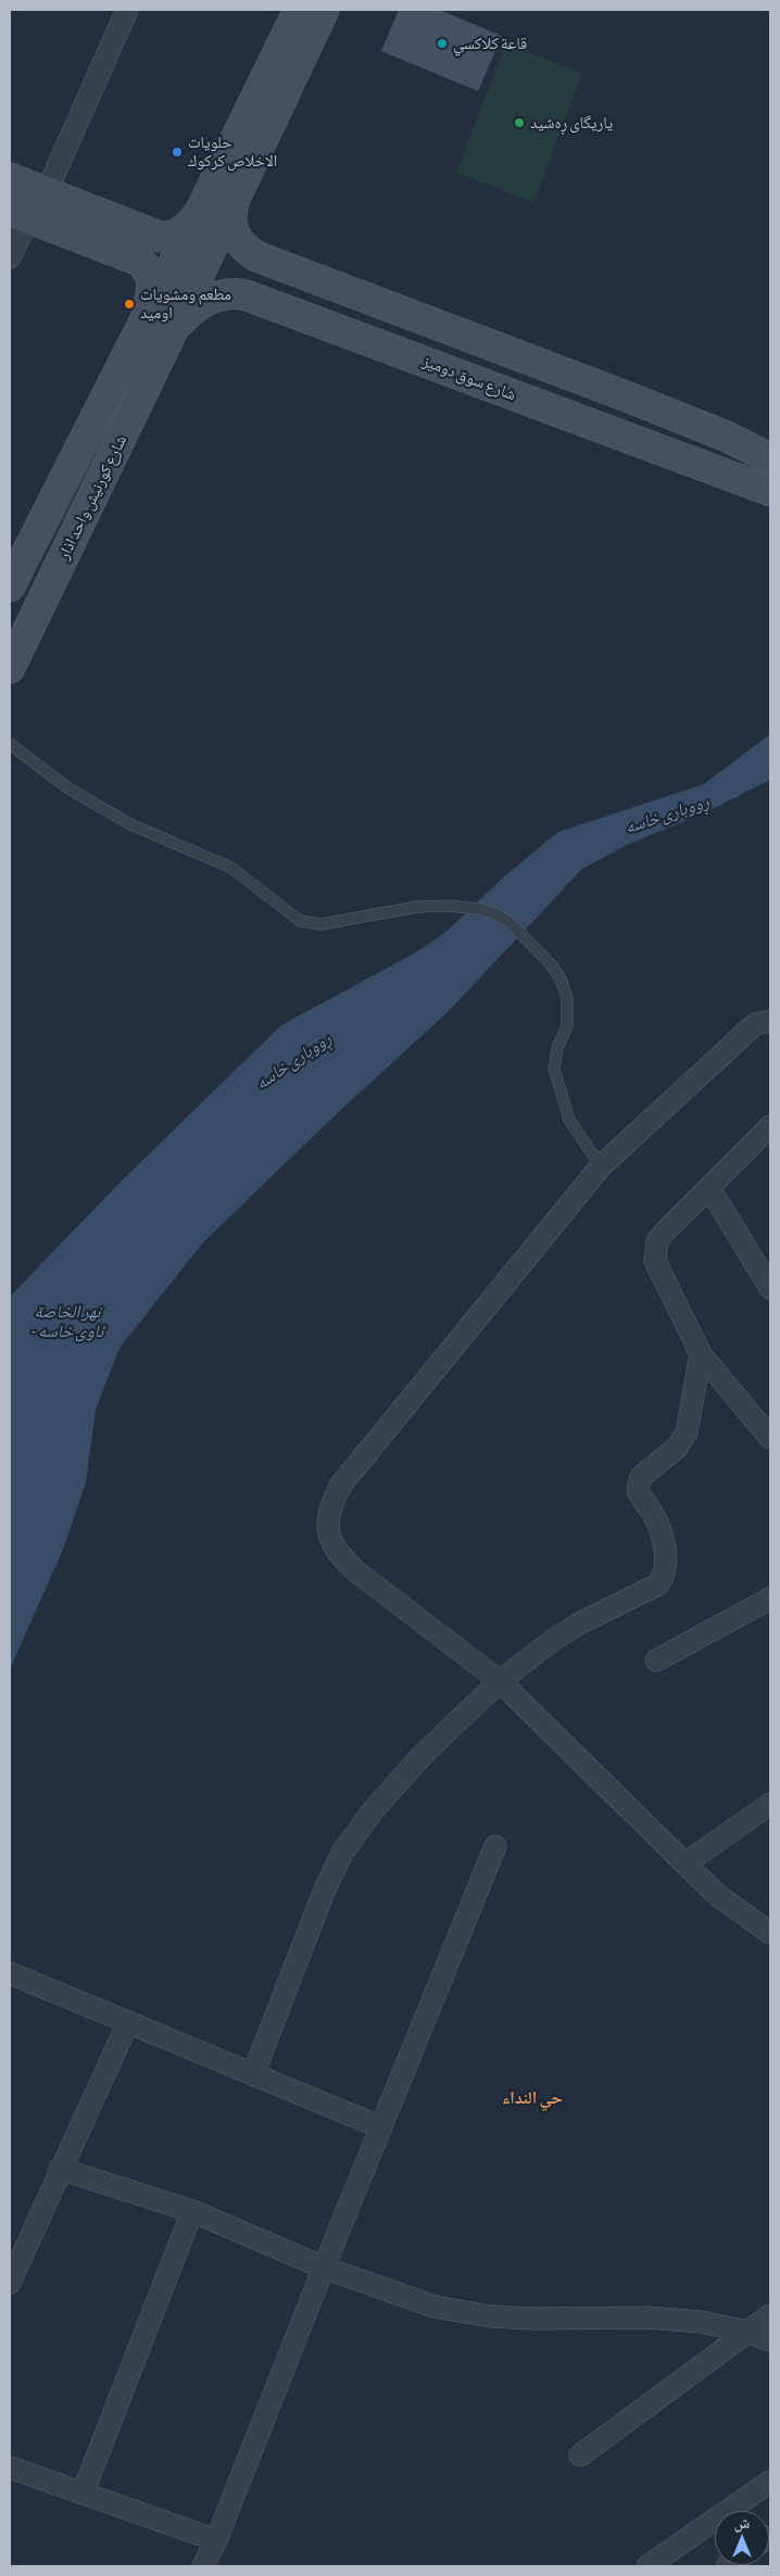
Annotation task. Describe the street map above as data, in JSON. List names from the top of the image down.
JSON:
{
  "streets": {
    "main road": ["شارع سوق دوميز", "شارع كورنيش واحد اذار"]
  },
  "crossings": [
    ["شارع سوق دوميز", "شارع كورنيش واحد اذار"]
  ],
  "districts": ["حي النداء"],
  "water": ["ڕووباری خاسە", "نهر الخاصة - ئاوی خاسە"],
  "places": [
    "قاعة كلاكسي",
    "یاریگای ڕەشید",
    "حلويات الاخلاص كركوك",
    "مطعم ومشويات اوميد"
  ],
  "north": "top"
}
